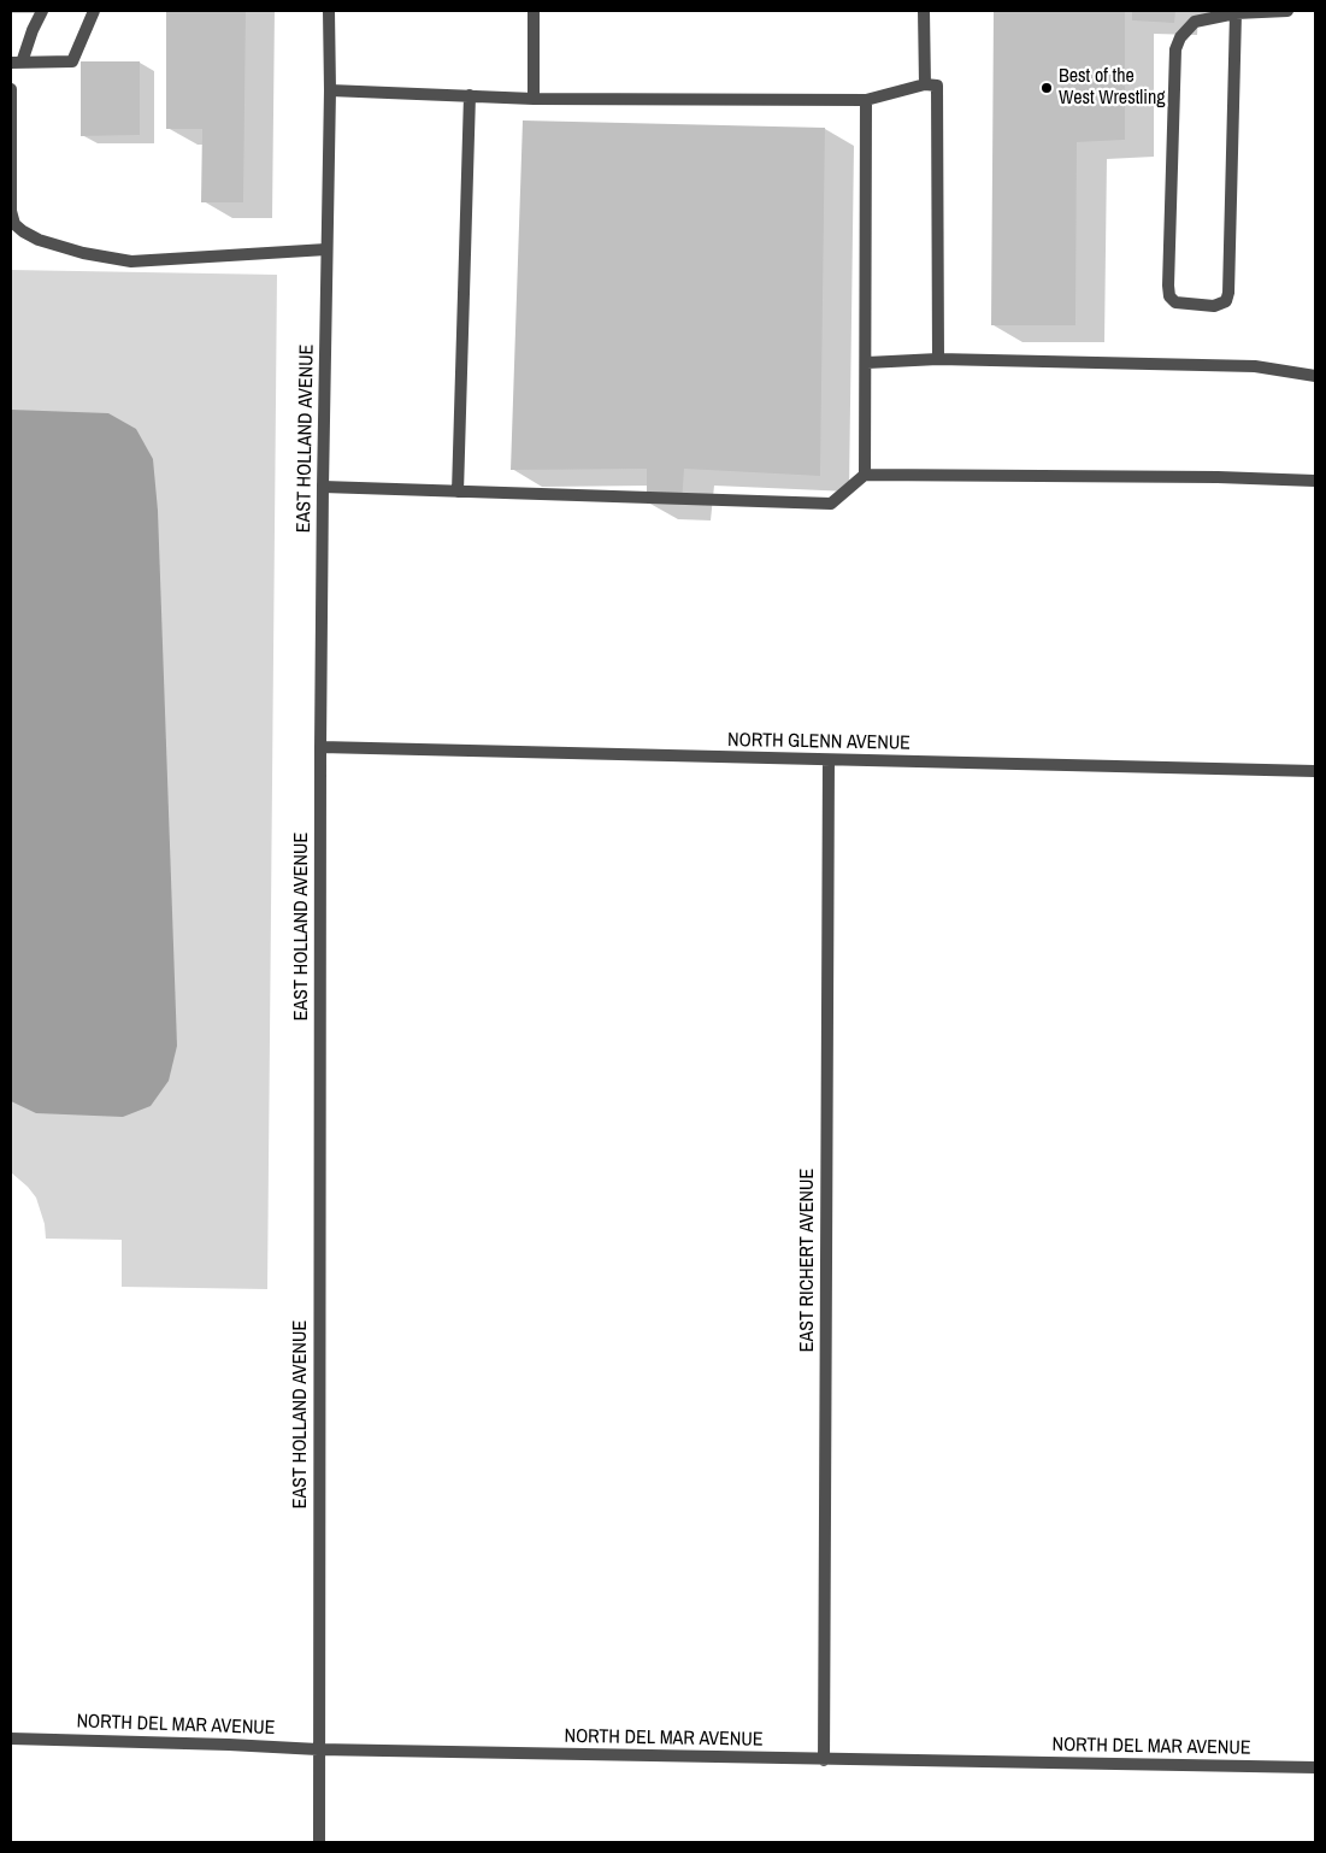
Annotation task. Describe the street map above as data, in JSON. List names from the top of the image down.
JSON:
{
  "streets": {
    "street": [
      "EAST HOLLAND AVENUE",
      "NORTH GLENN AVENUE",
      "EAST RICHERT AVENUE",
      "NORTH DEL MAR AVENUE"
    ]
  },
  "crossings": [
    ["EAST HOLLAND AVENUE", "NORTH GLENN AVENUE"],
    ["EAST HOLLAND AVENUE", "NORTH DEL MAR AVENUE"],
    ["NORTH GLENN AVENUE", "EAST RICHERT AVENUE"],
    ["EAST RICHERT AVENUE", "NORTH DEL MAR AVENUE"]
  ],
  "places": ["Best of the West Wrestling"]
}
